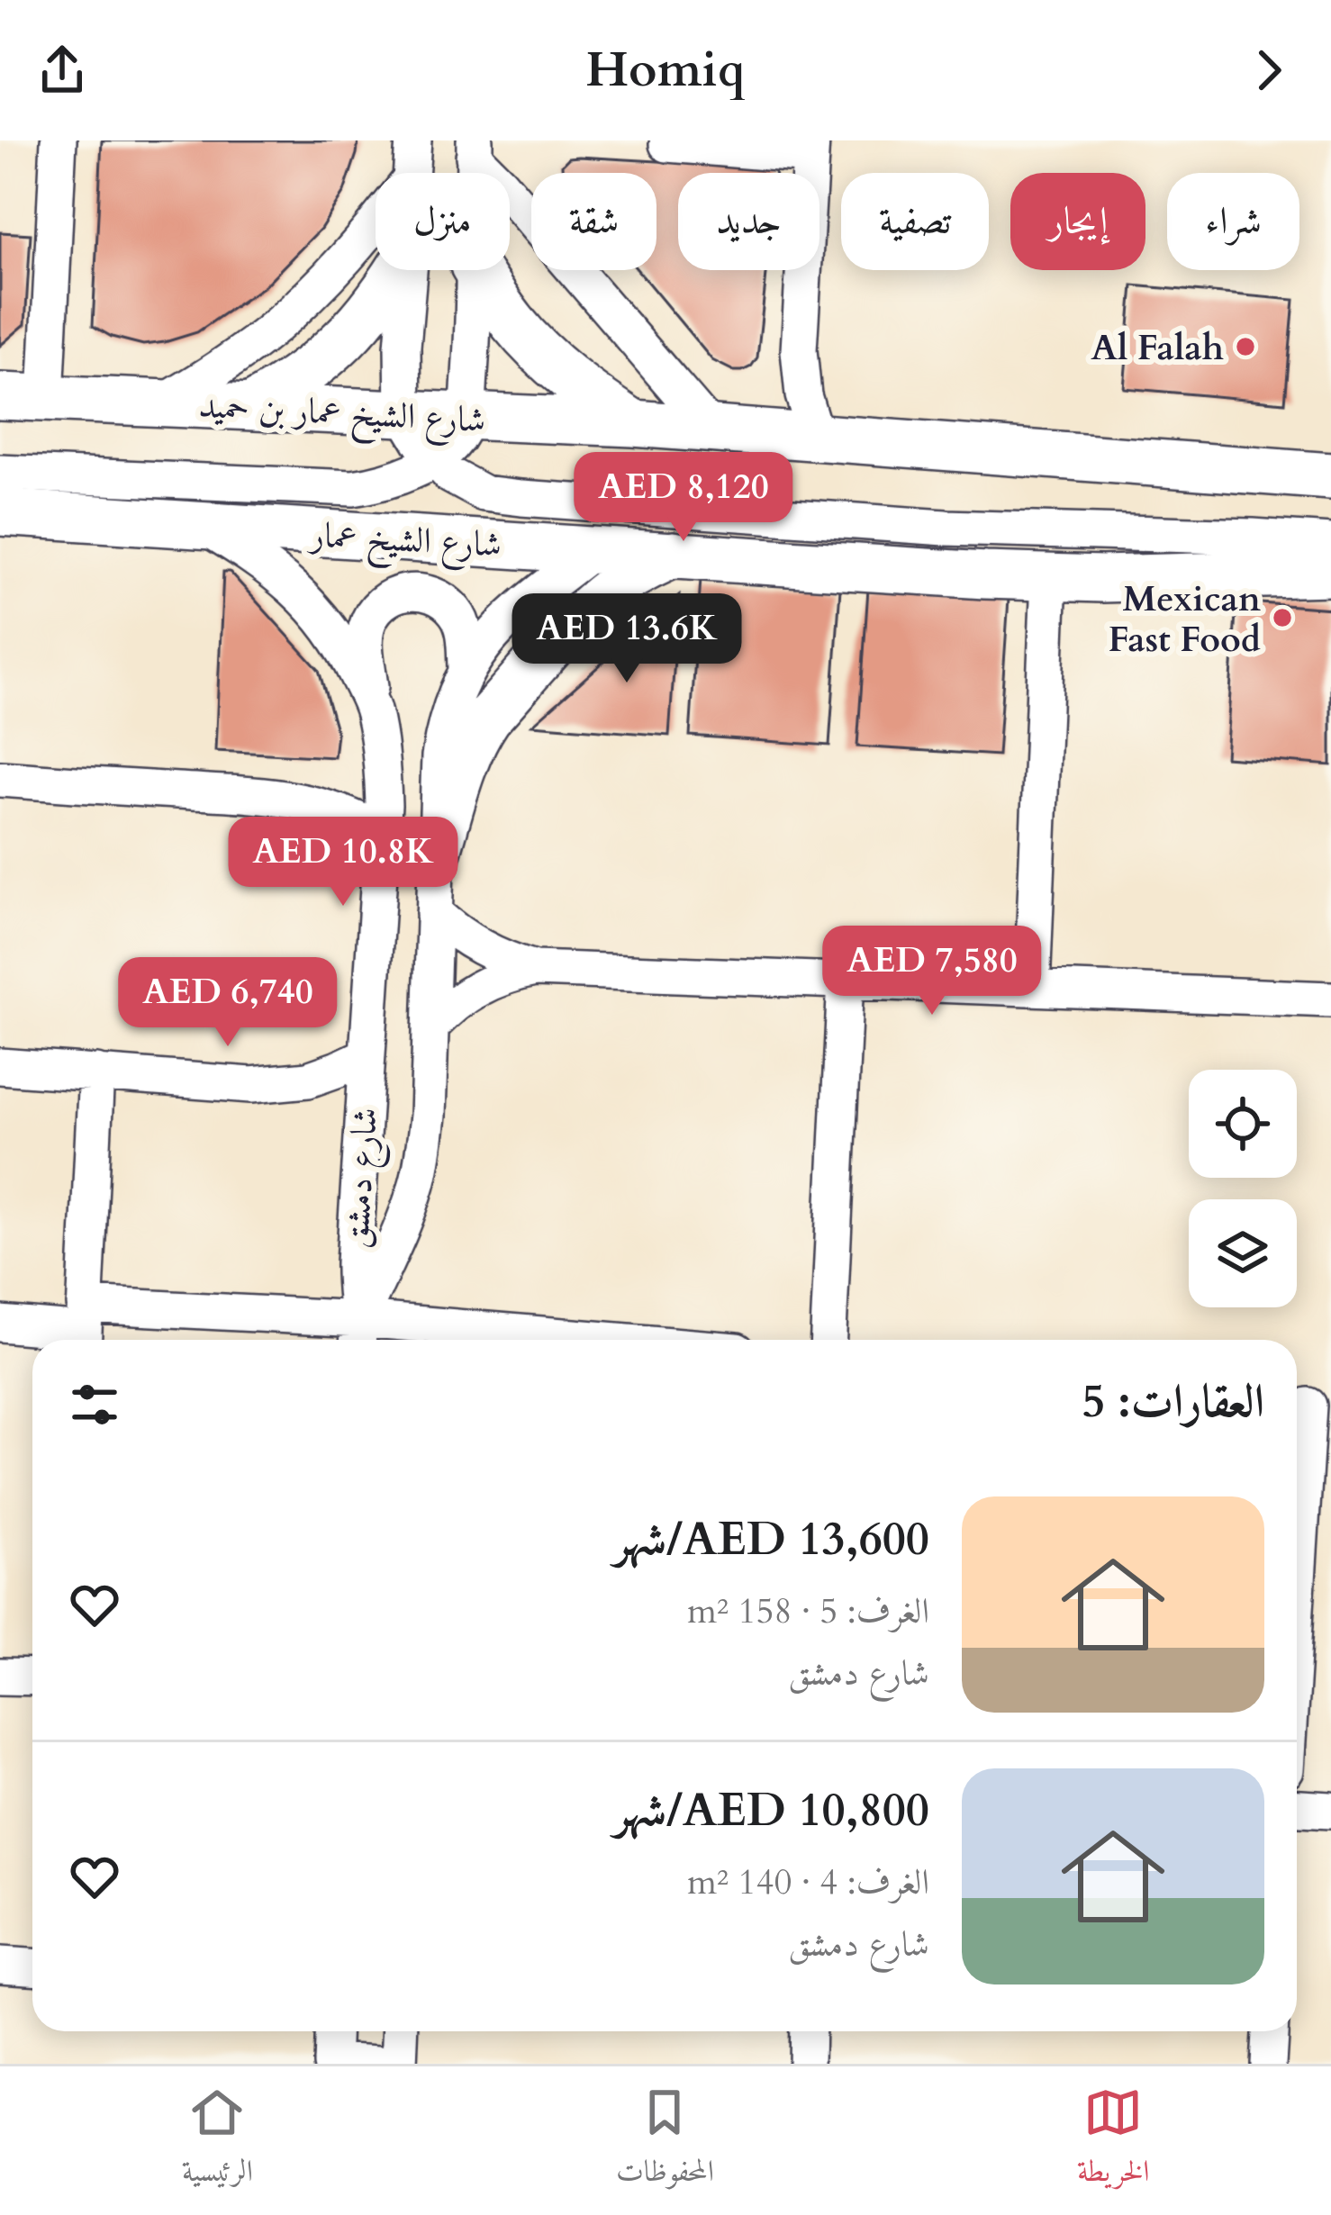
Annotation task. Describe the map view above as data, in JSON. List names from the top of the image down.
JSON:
{
  "streets": {
    "main road": ["شارع الشيخ عمار بن حميد", "شارع الشيخ عمار"],
    "street": ["شارع دمشق"]
  },
  "crossings": [
    ["شارع الشيخ عمار", "شارع دمشق"]
  ],
  "places": ["Al Falah", "Mexican Fast Food"],
  "page": {
    "header": "Homiq",
    "chip": [
      "شراء",
      "إيجار",
      "تصفية",
      "جديد",
      "شقة",
      "منزل"
    ],
    "price": [
      "AED 8,120",
      "AED 13.6K",
      "AED 10.8K",
      "AED 7,580",
      "AED 6,740"
    ],
    "heading": "العقارات: 5",
    "list": [
      {
        "name": "AED 13,600/شهر",
        "note": "الغرف: 5 · 158 m² · شارع دمشق"
      },
      {
        "name": "AED 10,800/شهر",
        "note": "الغرف: 4 · 140 m² · شارع دمشق"
      }
    ],
    "tabs": ["الخريطة", "المحفوظات", "الرئيسية"]
  }
}
